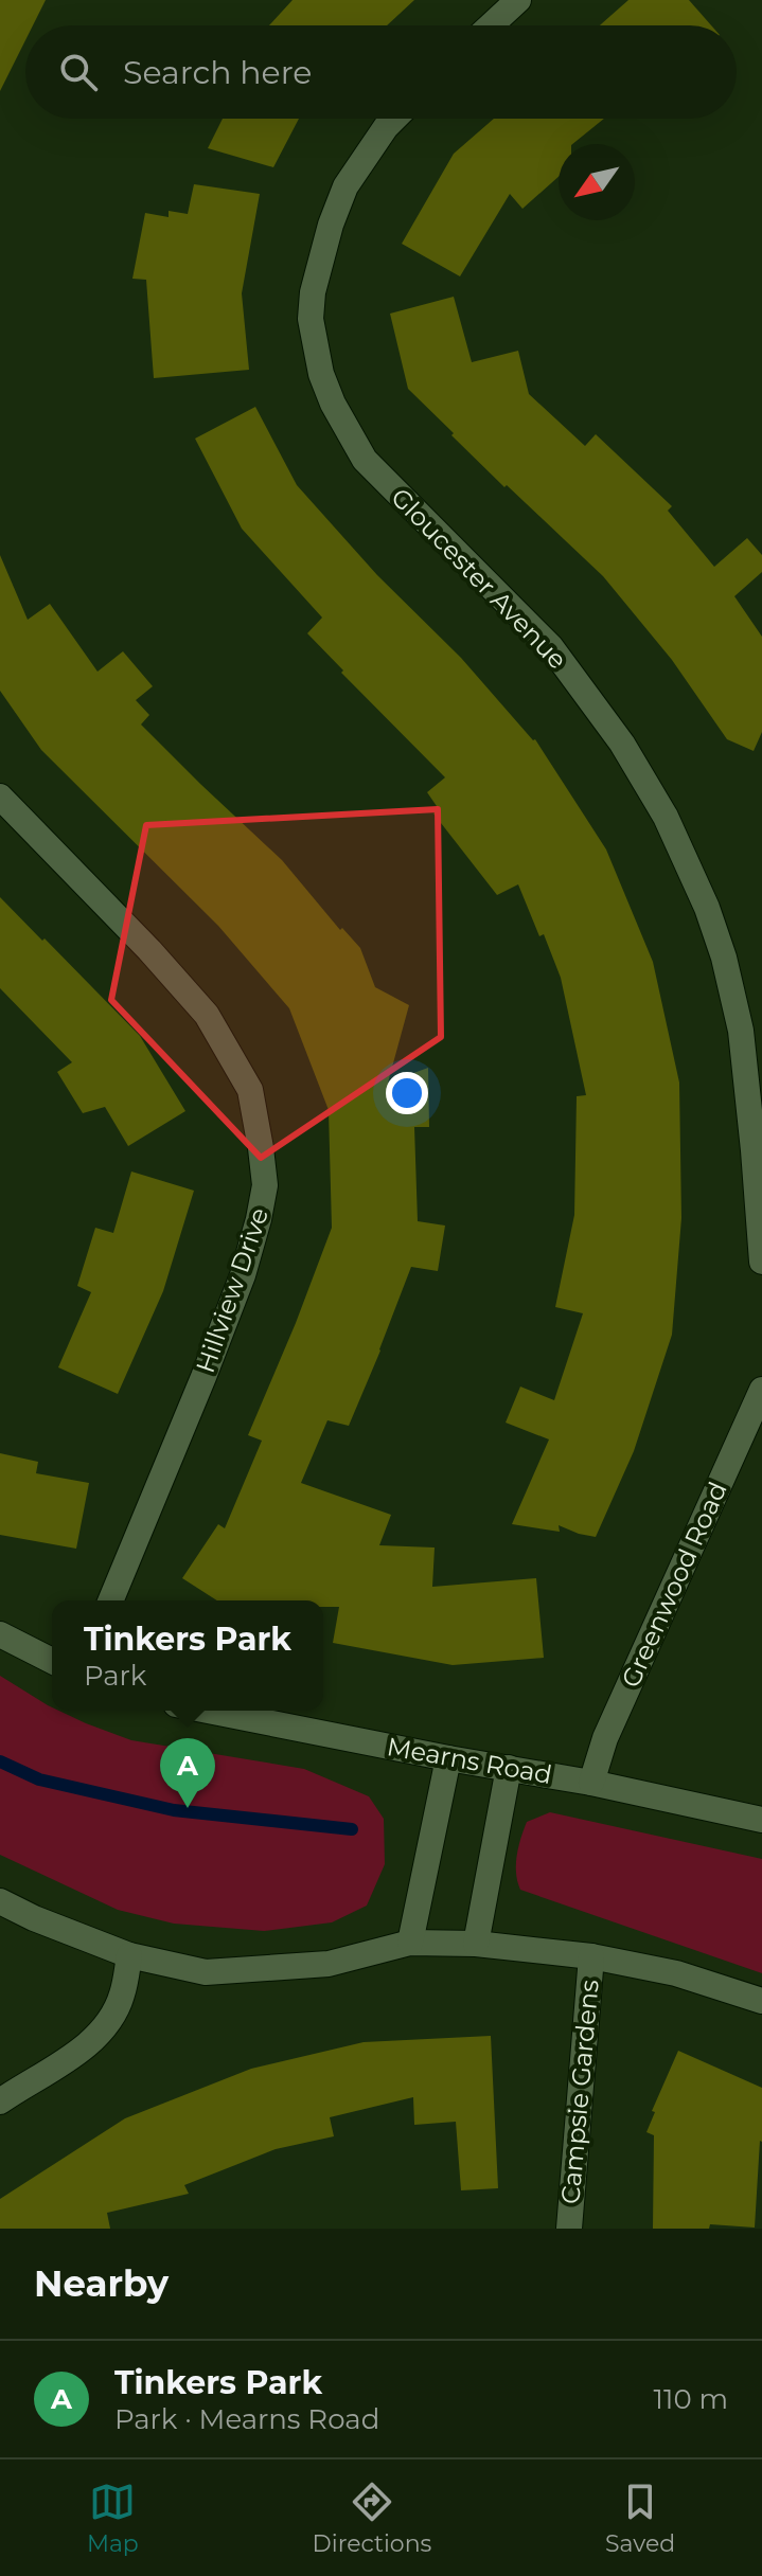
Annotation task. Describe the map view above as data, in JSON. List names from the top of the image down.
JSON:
{
  "streets": {
    "street": [
      "Gloucester Avenue",
      "Hillview Drive",
      "Greenwood Road",
      "Mearns Road",
      "Campsie Gardens"
    ]
  },
  "crossings": [
    ["Greenwood Road", "Mearns Road"]
  ],
  "north": "bottom left",
  "page": {
    "search": "Search here",
    "popup": ["Tinkers Park", "Park"],
    "pins": "A",
    "heading": "Nearby",
    "list": [
      {
        "mark": "A",
        "name": "Tinkers Park",
        "note": "Park · Mearns Road",
        "value": "110 m"
      }
    ],
    "nav": ["Map", "Directions", "Saved"]
  }
}
